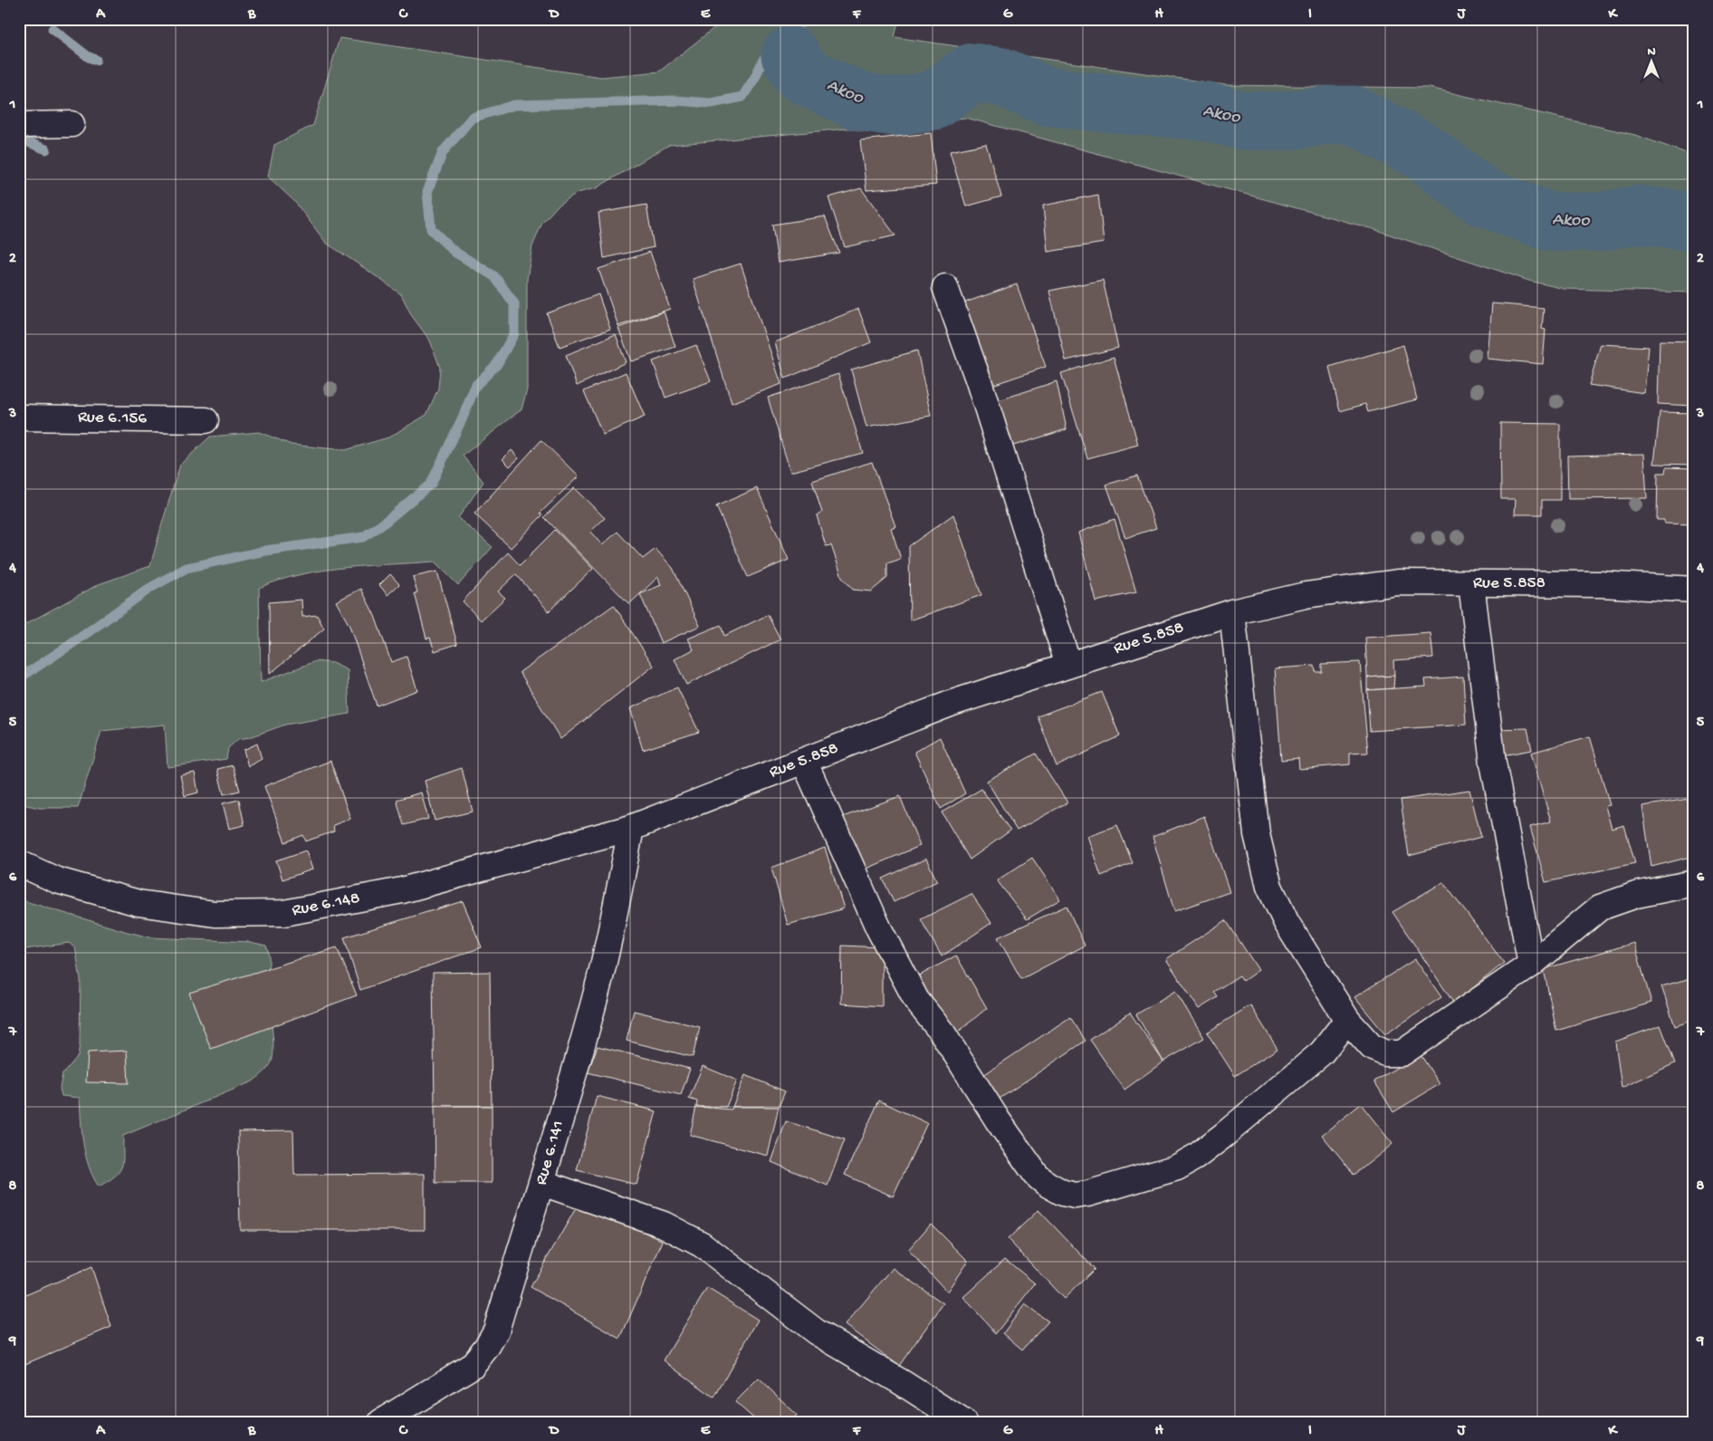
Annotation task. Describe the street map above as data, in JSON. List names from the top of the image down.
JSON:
{
  "streets": {
    "street": [
      "Rue 6.156",
      "Rue 5.858",
      "Rue 6.148",
      "Rue 6.141"
    ]
  },
  "crossings": [
    ["Rue 5.858", "Rue 6.148"],
    ["Rue 5.858", "Rue 6.141"],
    ["Rue 6.148", "Rue 6.141"]
  ],
  "water": ["Akoo"],
  "north": "top",
  "grid": {
    "columns": [
      "A",
      "B",
      "C",
      "D",
      "E",
      "F",
      "G",
      "H",
      "I",
      "J",
      "K"
    ],
    "rows": [
      "1",
      "2",
      "3",
      "4",
      "5",
      "6",
      "7",
      "8",
      "9"
    ]
  }
}
